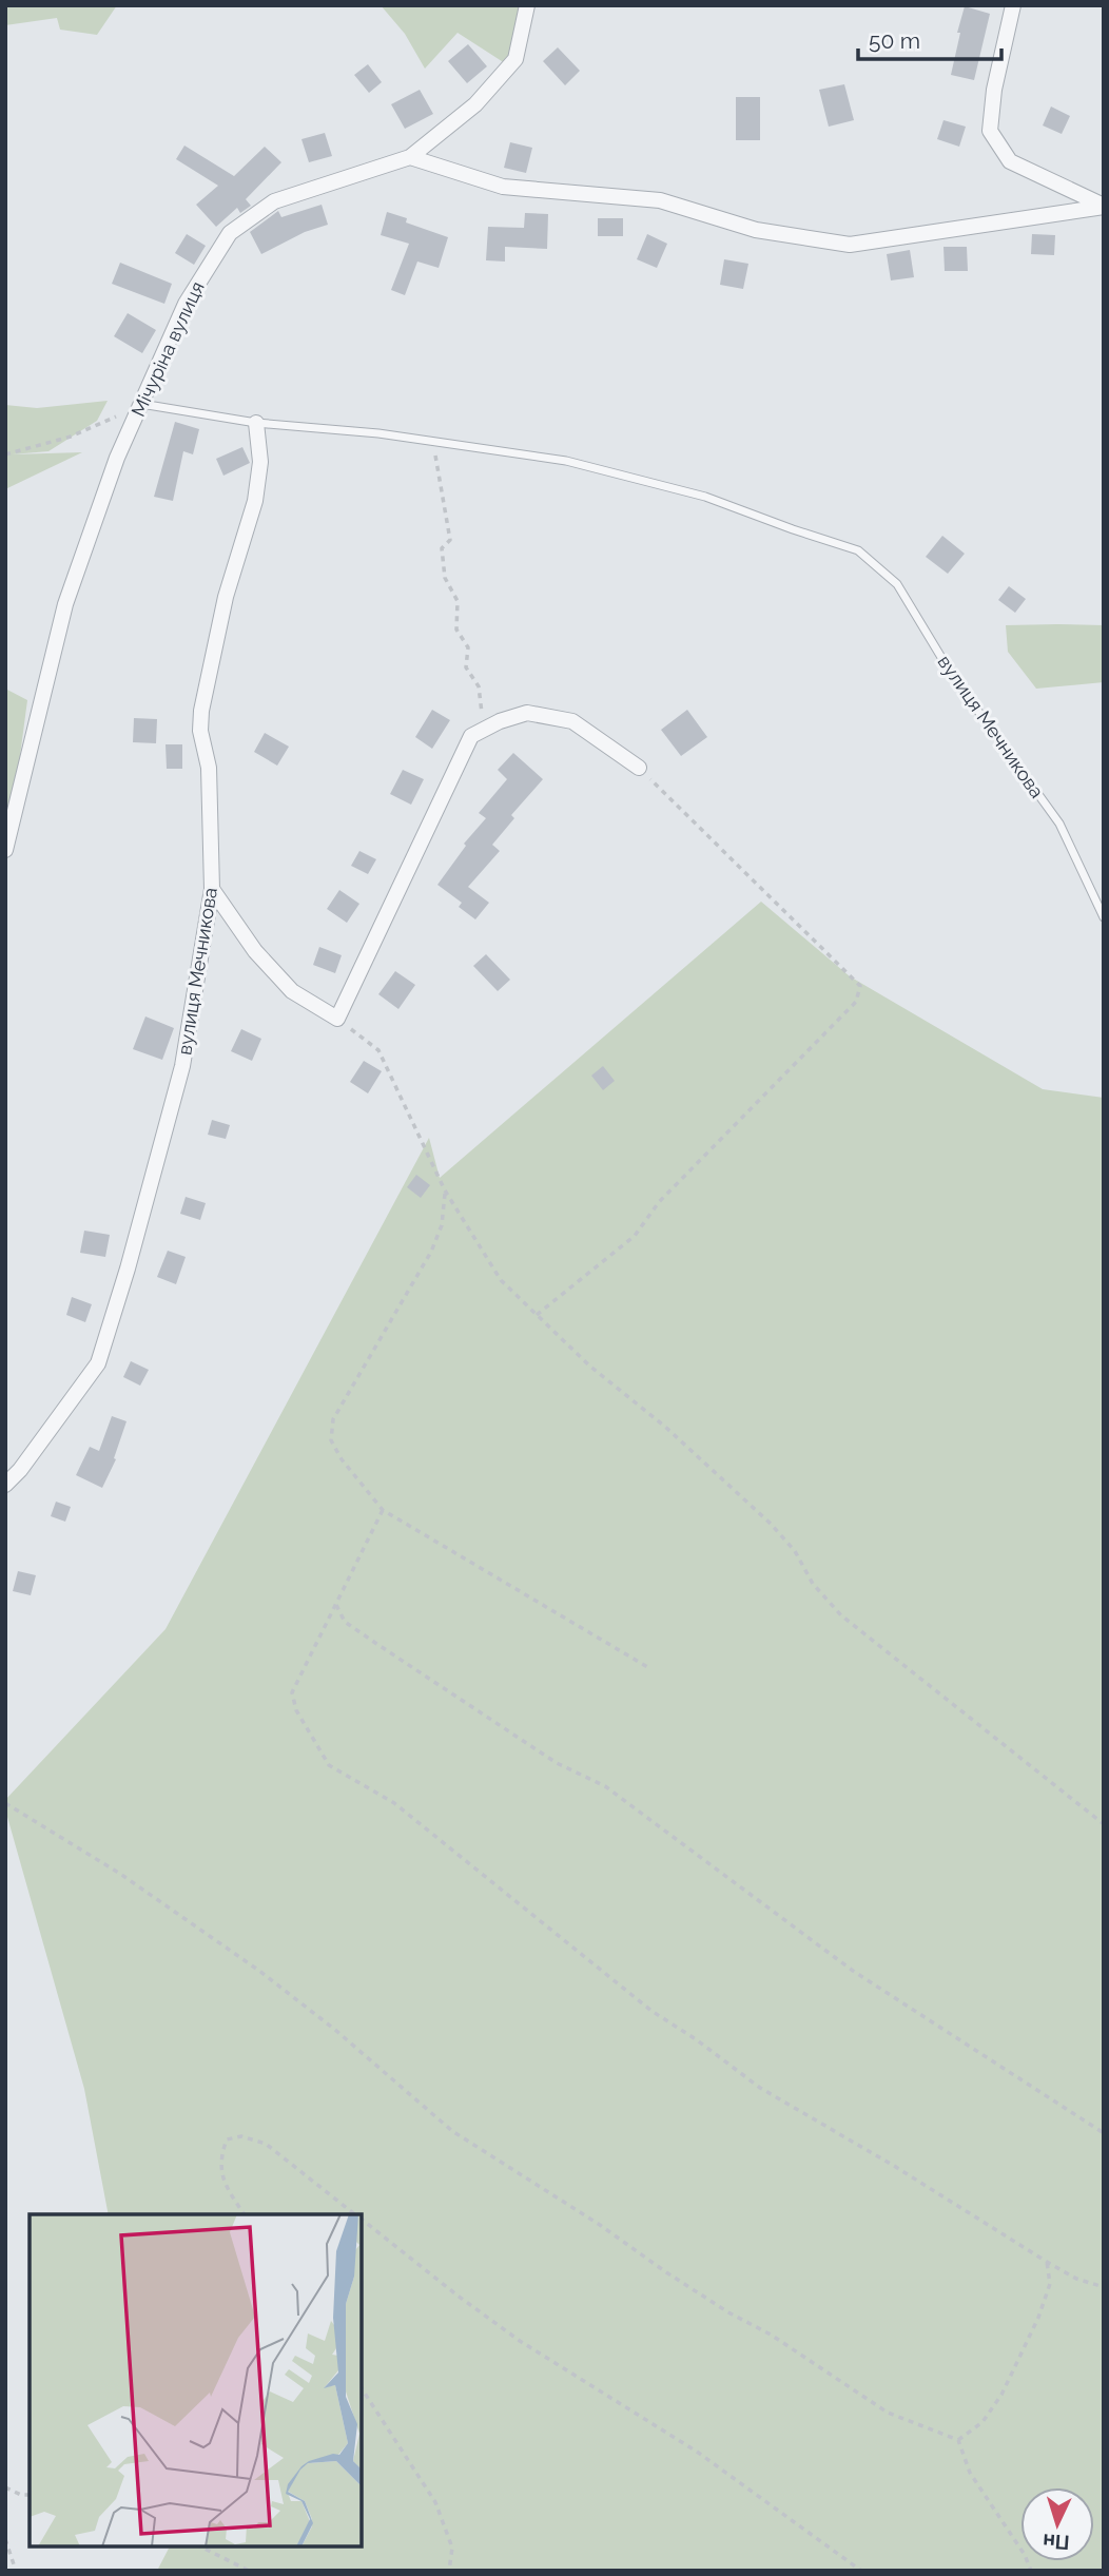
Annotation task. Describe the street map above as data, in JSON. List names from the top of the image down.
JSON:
{
  "streets": {
    "street": ["Мічуріна вулиця", "вулиця Мечникова"]
  },
  "scale_bar": "50 m",
  "north": "bottom"
}
